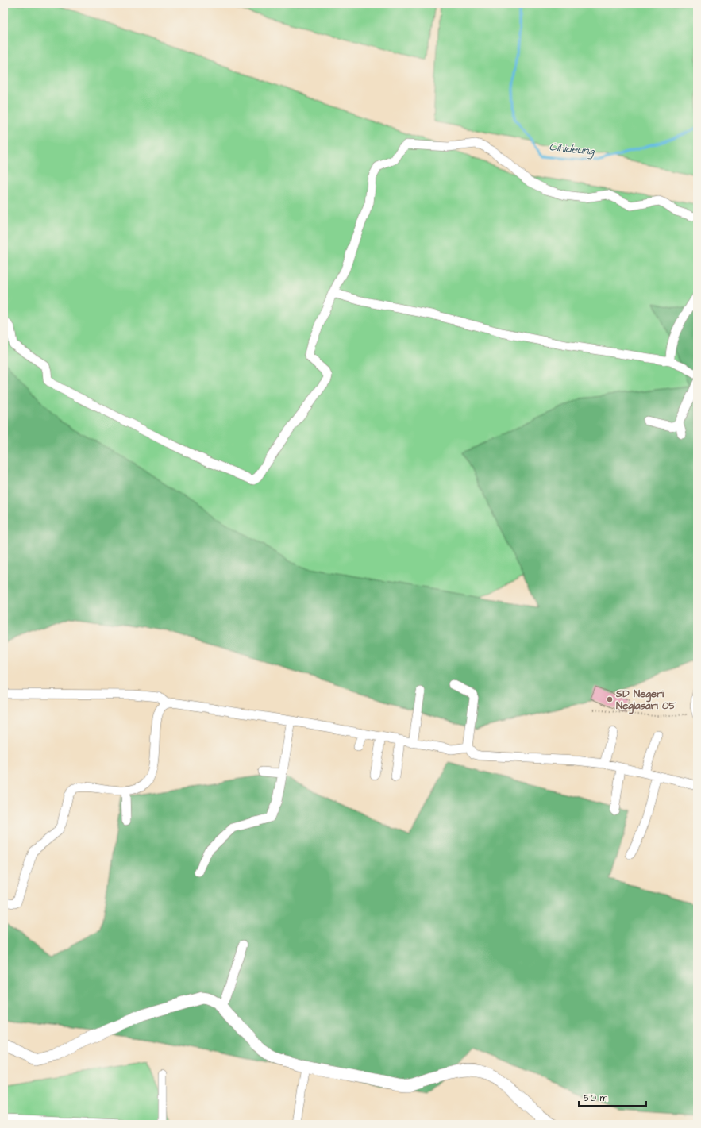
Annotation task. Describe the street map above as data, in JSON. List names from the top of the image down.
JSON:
{
  "water": ["Cihideung"],
  "places": ["SD Negeri Neglasari 05"],
  "scale_bar": "50 m"
}
